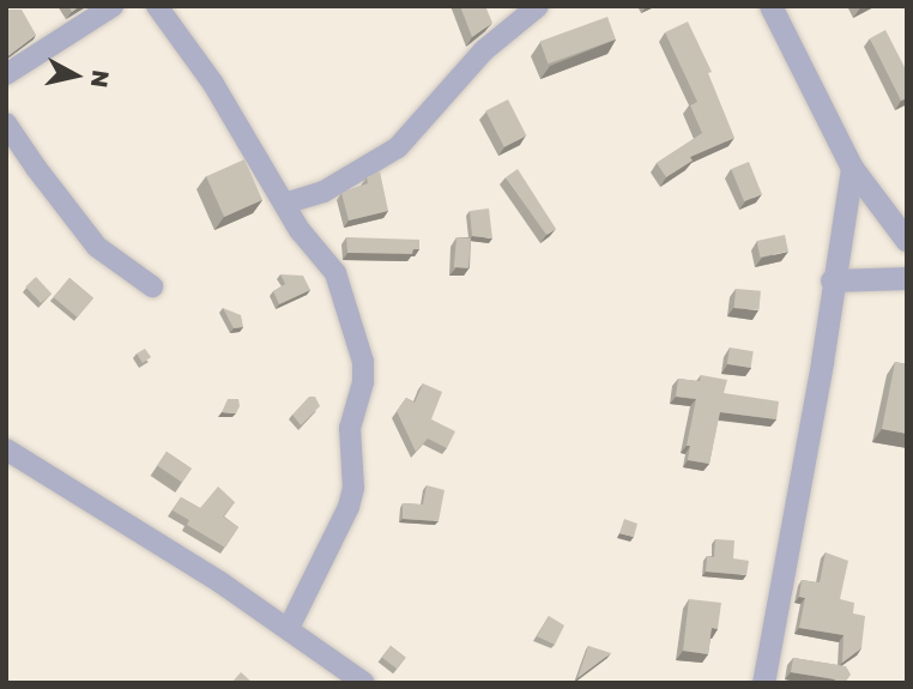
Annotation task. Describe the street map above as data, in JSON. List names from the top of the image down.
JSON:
{
  "north": "right"
}
